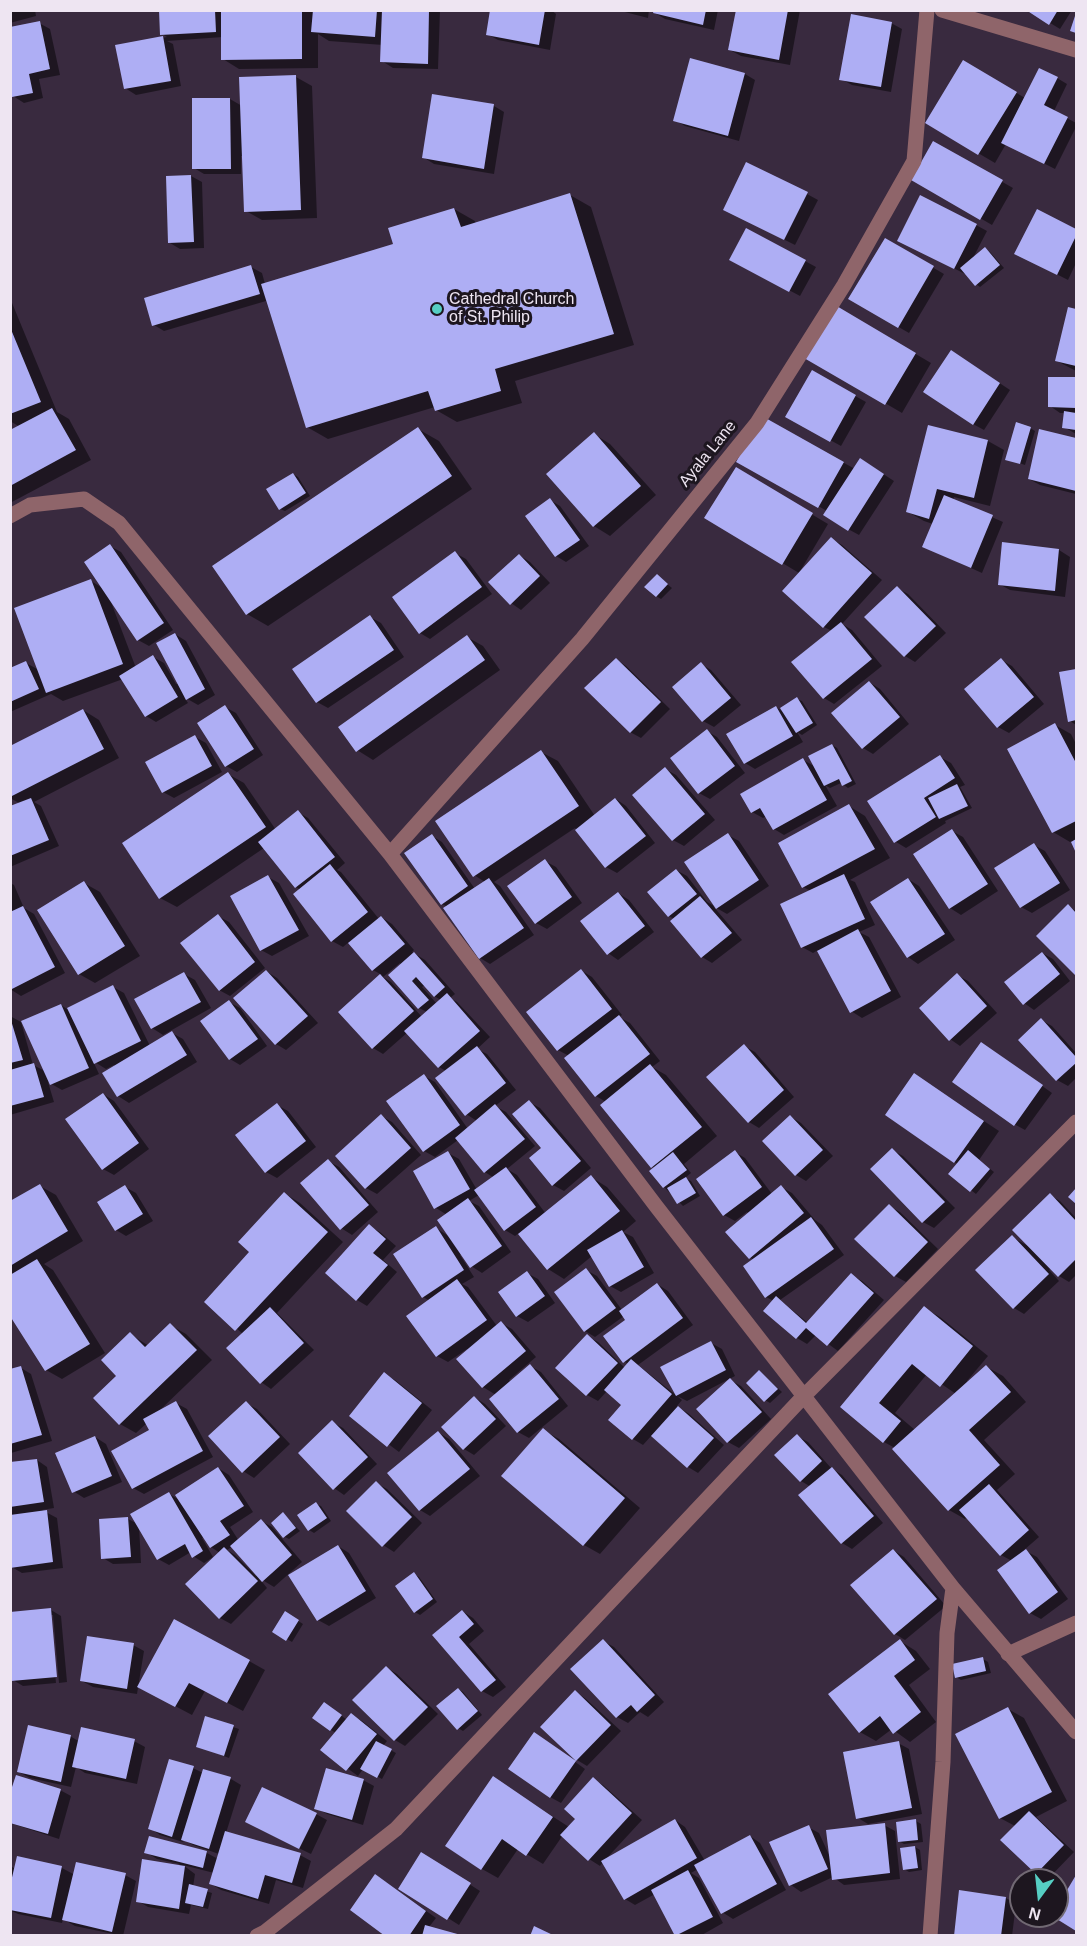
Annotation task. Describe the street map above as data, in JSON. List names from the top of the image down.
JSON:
{
  "streets": {
    "street": ["Ayala Lane"]
  },
  "places": ["Cathedral Church of St. Philip"],
  "north": "bottom"
}
